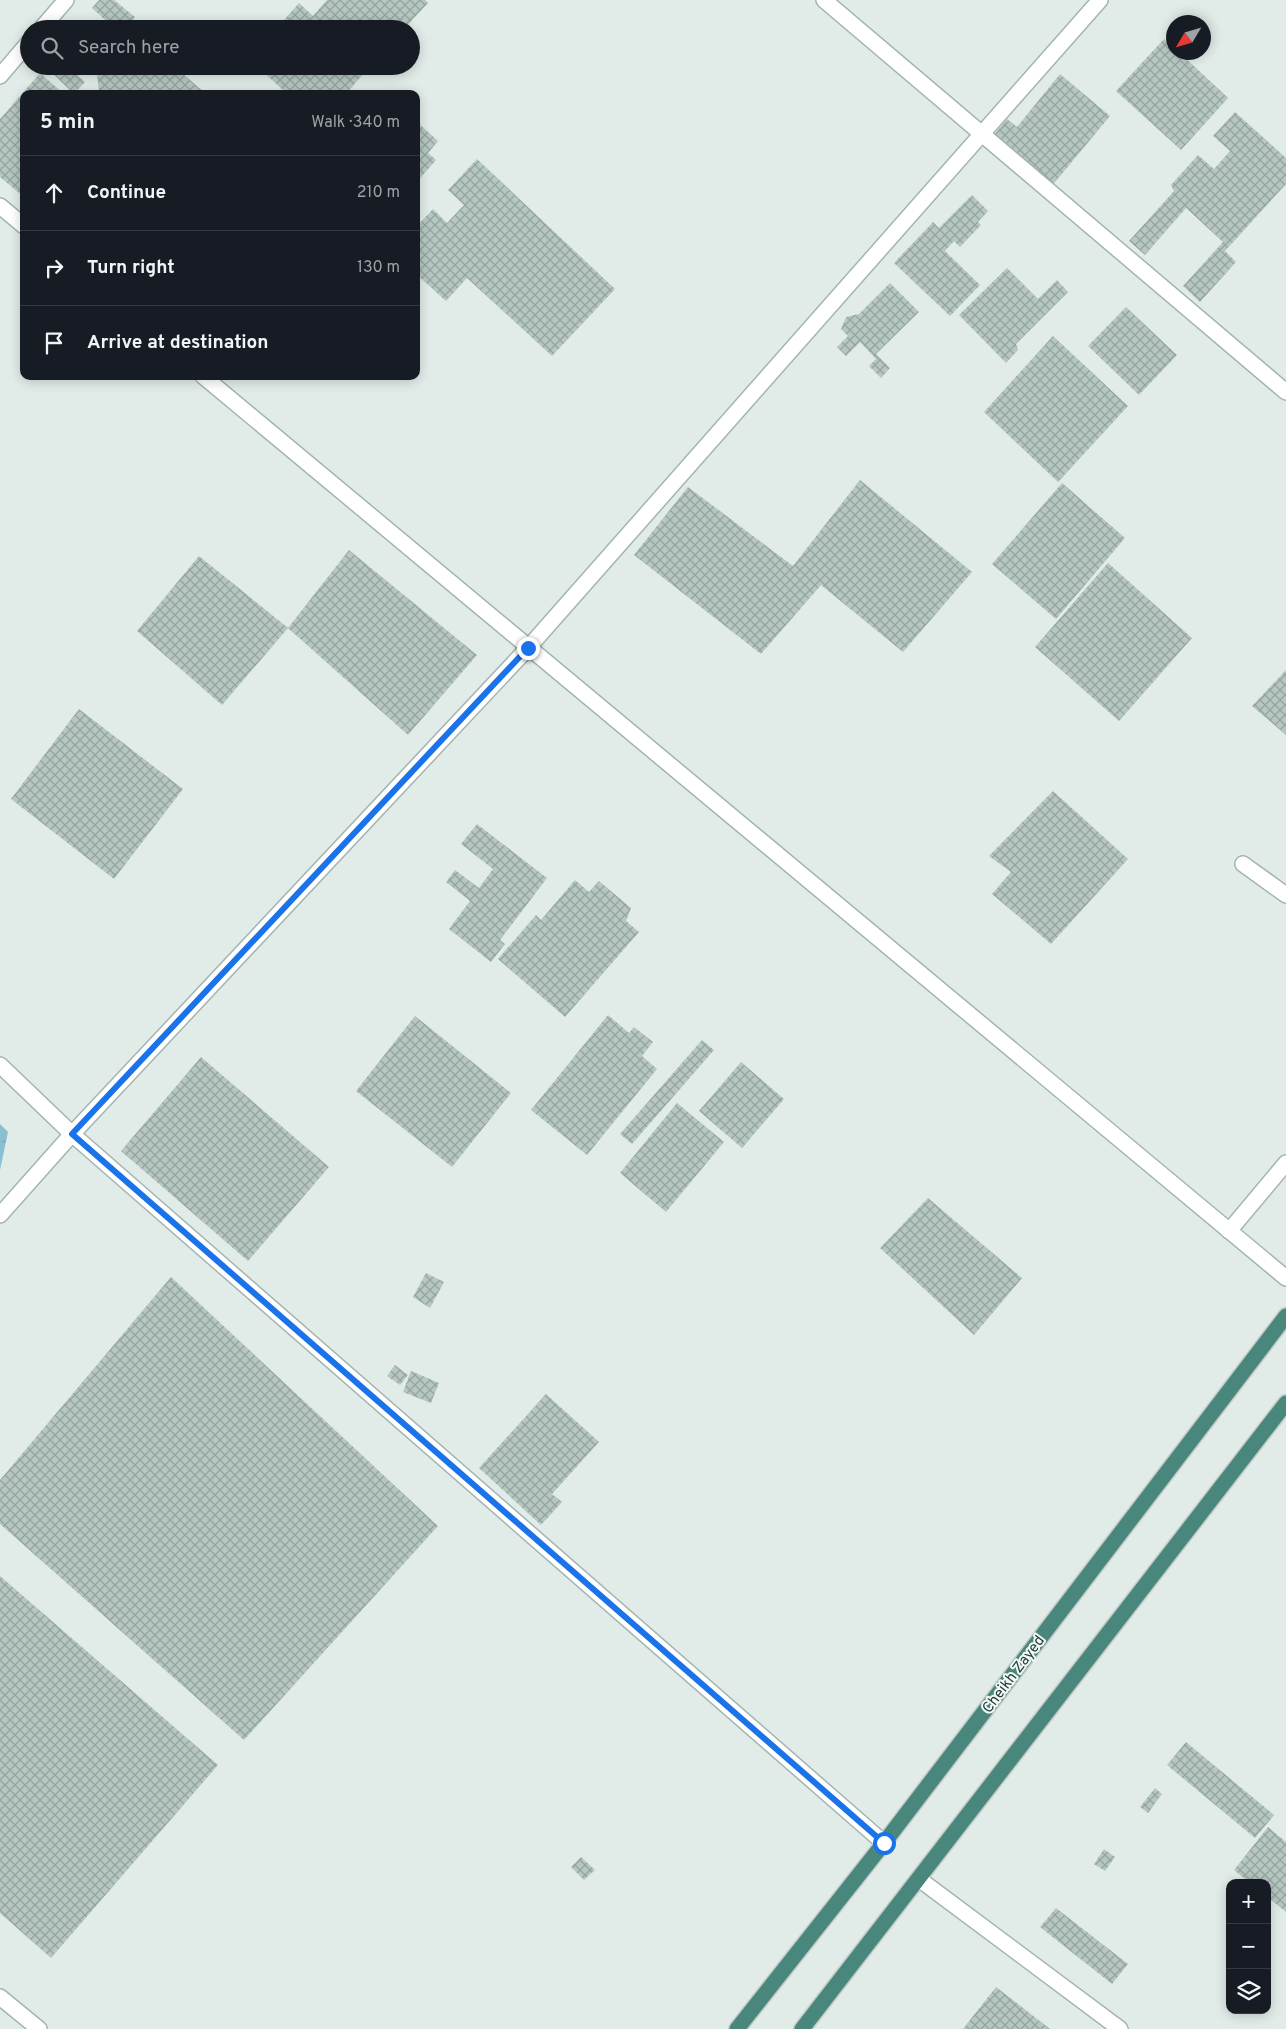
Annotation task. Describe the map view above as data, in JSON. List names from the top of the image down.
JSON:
{
  "streets": {
    "highway": ["Cheikh Zayed"]
  },
  "north": "bottom left",
  "page": {
    "search": "Search here",
    "heading": ["5 min", "Walk · 340 m"],
    "list": [
      ["Continue", "210 m"],
      ["Turn right", "130 m"],
      "Arrive at destination"
    ],
    "map_buttons": ["+", "−"]
  }
}
